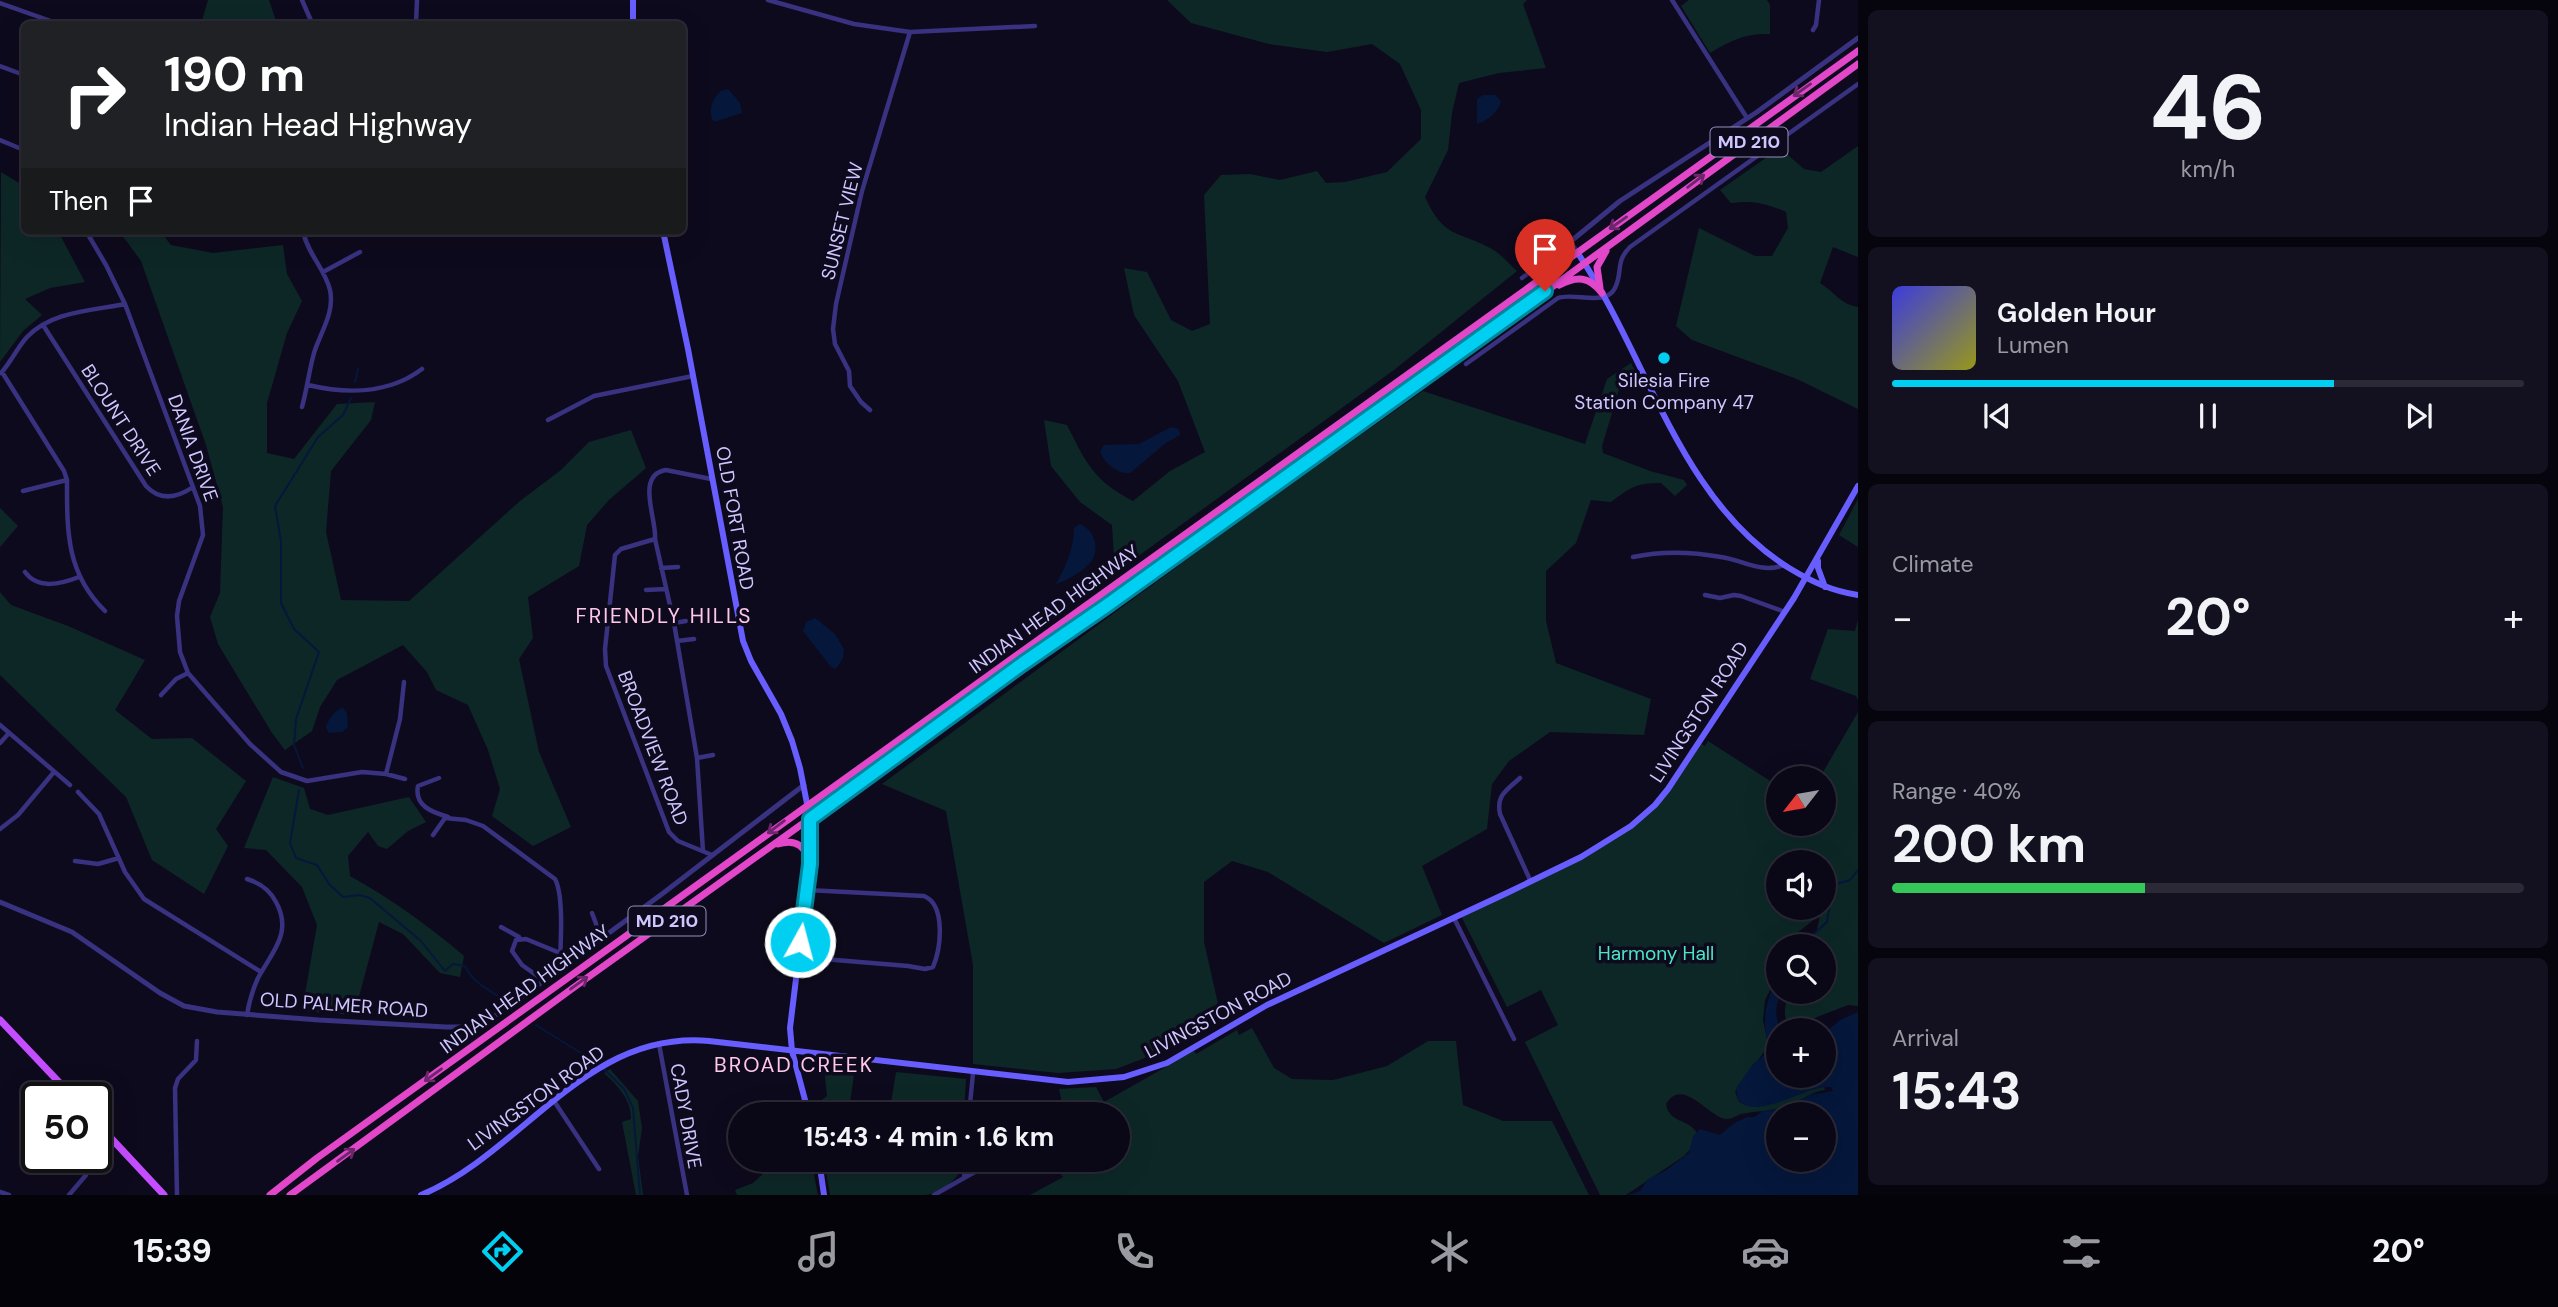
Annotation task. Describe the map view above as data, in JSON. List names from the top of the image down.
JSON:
{
  "streets": {
    "highway": ["MD 210", "INDIAN HEAD HIGHWAY"],
    "main road": ["OLD FORT ROAD", "LIVINGSTON ROAD"],
    "street": [
      "SUNSET VIEW",
      "BLOUNT DRIVE",
      "DANIA DRIVE",
      "BROADVIEW ROAD",
      "OLD PALMER ROAD",
      "CADY DRIVE"
    ]
  },
  "crossings": [
    ["BLOUNT DRIVE", "DANIA DRIVE"],
    ["OLD FORT ROAD", "INDIAN HEAD HIGHWAY"],
    ["OLD FORT ROAD", "LIVINGSTON ROAD"],
    ["OLD FORT ROAD", "BROADVIEW ROAD"],
    ["OLD FORT ROAD", "OLD PALMER ROAD"],
    ["LIVINGSTON ROAD", "CADY DRIVE"],
    ["BROADVIEW ROAD", "OLD PALMER ROAD"]
  ],
  "districts": ["FRIENDLY HILLS", "BROAD CREEK"],
  "parks": ["Harmony Hall"],
  "places": ["Silesia Fire Station Company 47"],
  "north": "bottom left",
  "page": {
    "tile": [
      ["46", "km/h"],
      "Climate",
      ["Range · 40%", "200 km"],
      ["Arrival", "15:43"]
    ],
    "turn": ["190 m", "Indian Head Highway"],
    "then": "Then",
    "song": ["Golden Hour", "Lumen"],
    "heat": ["−", "20°", "+"],
    "map_buttons": ["+", "−"],
    "limit": "50",
    "trip": "15:43 · 4 min · 1.6 km",
    "tabs": ["15:39", "20°"]
  }
}
